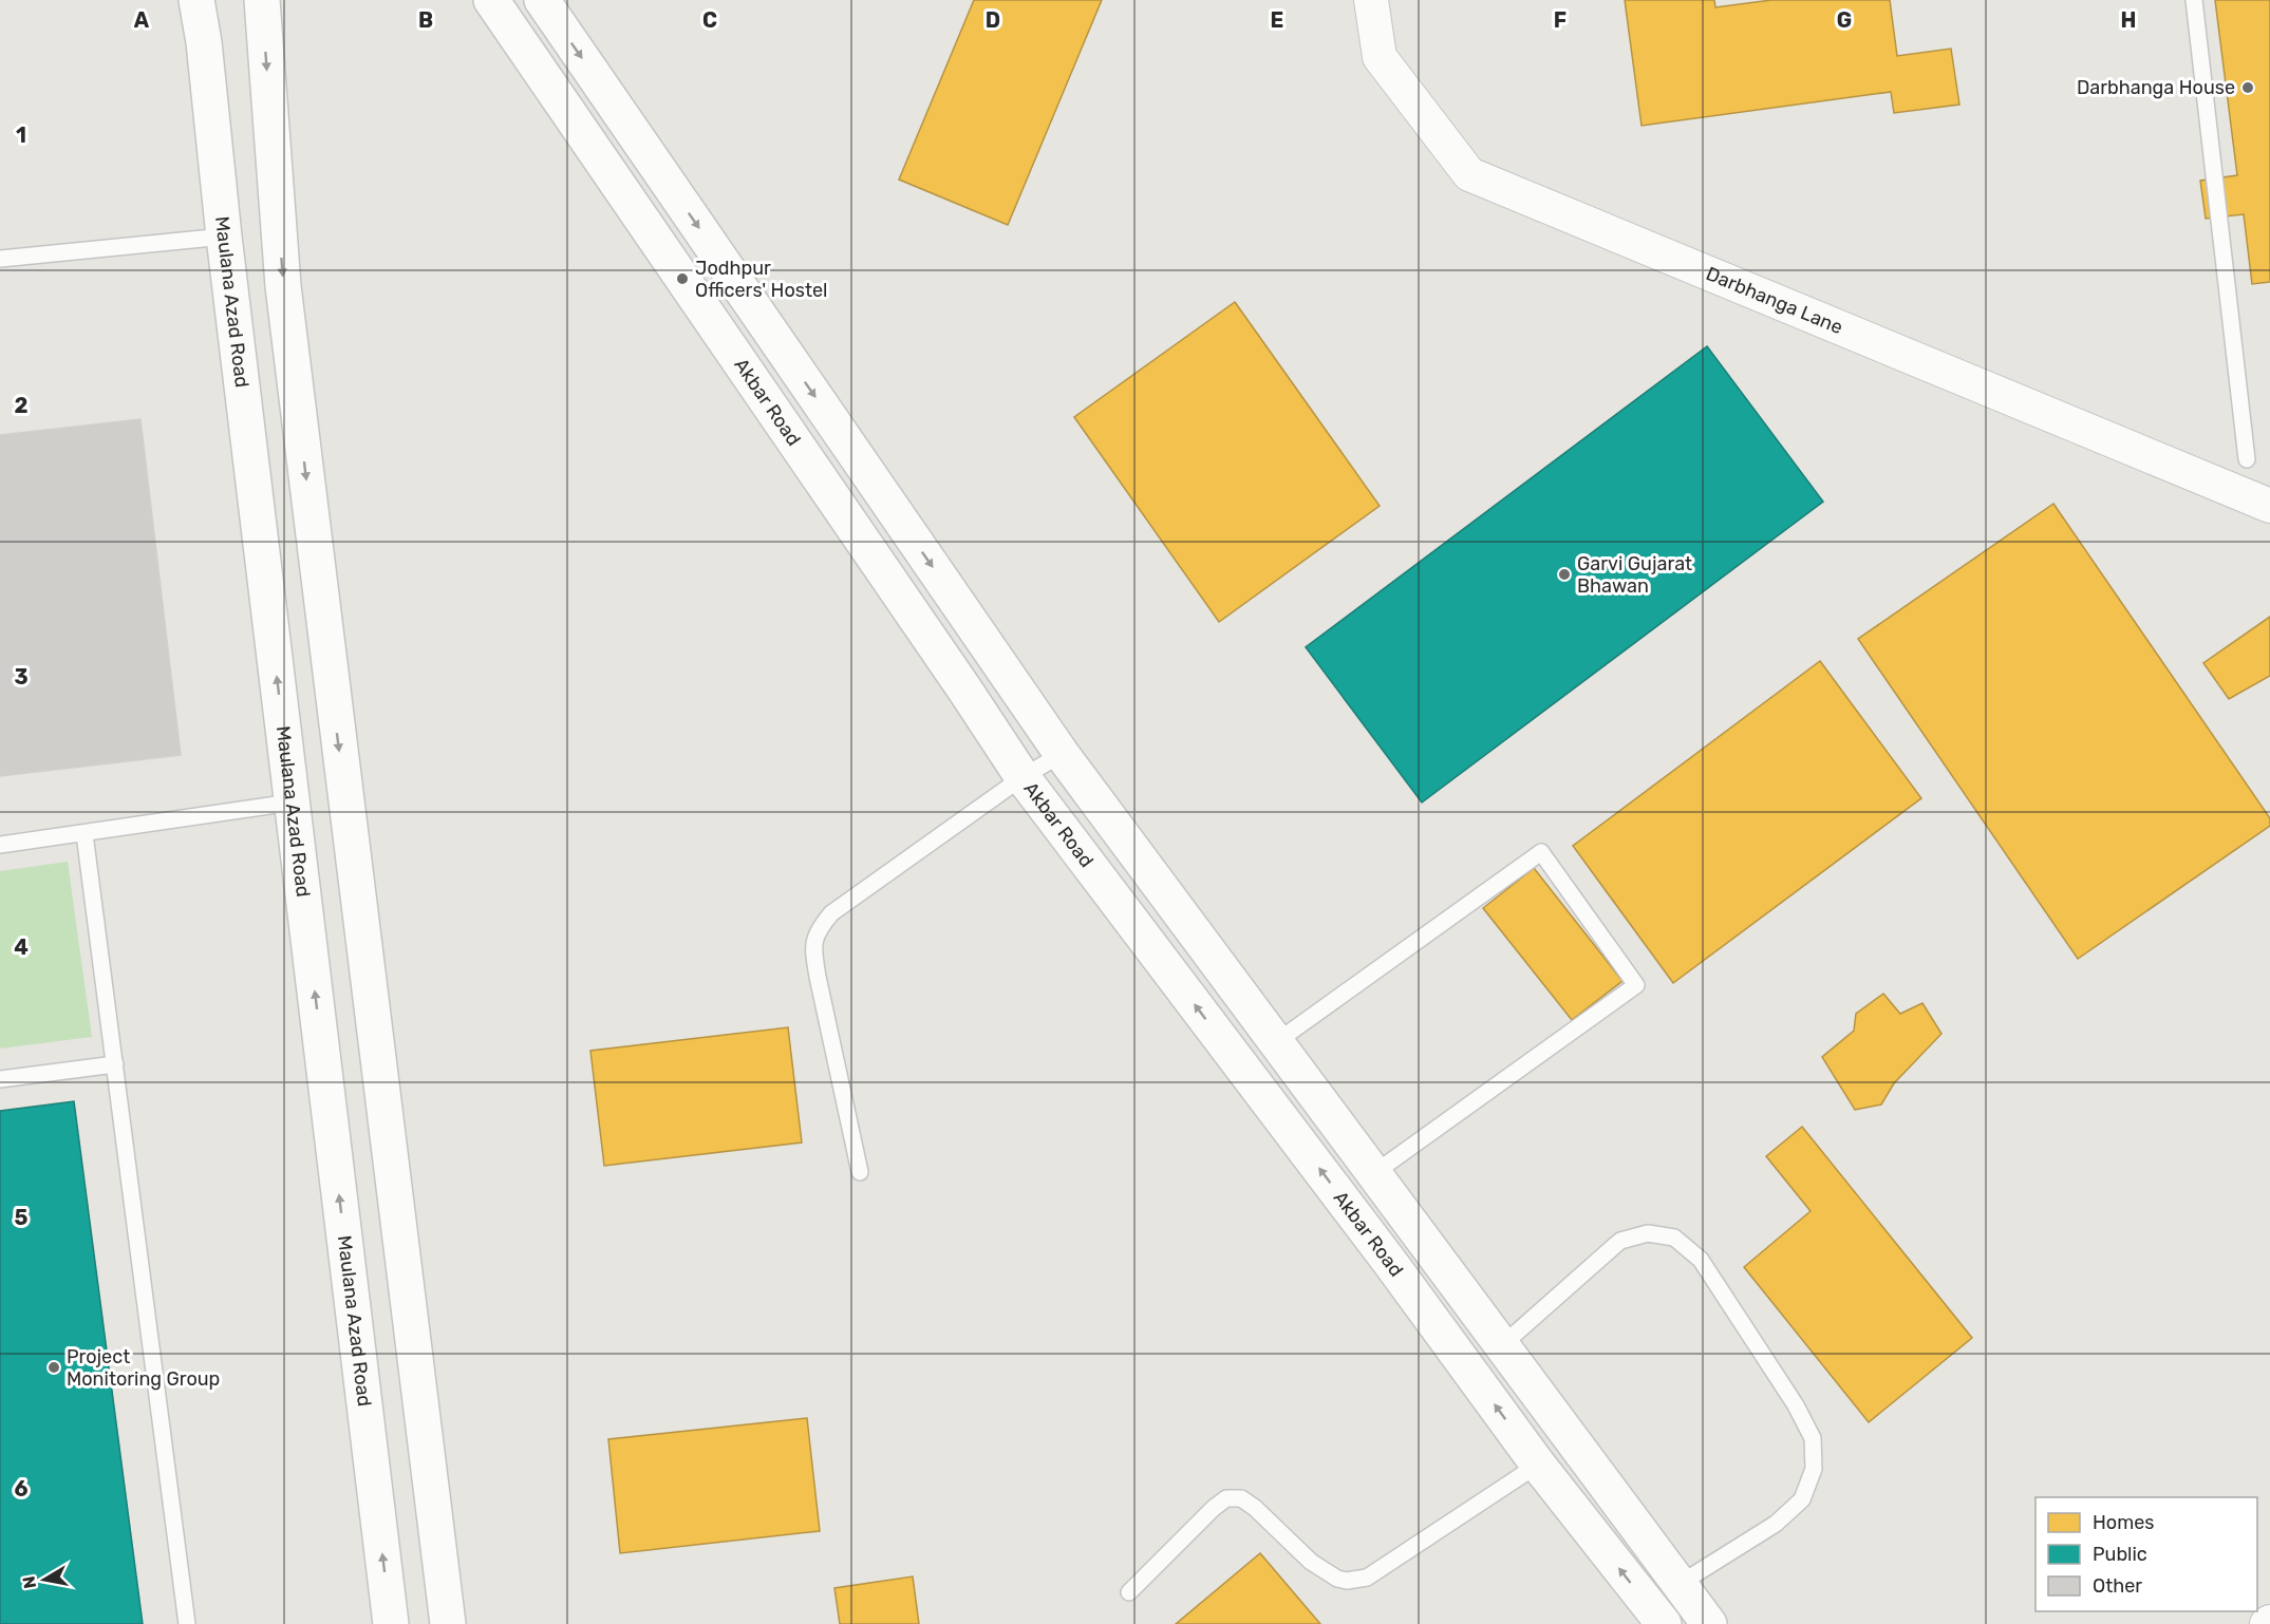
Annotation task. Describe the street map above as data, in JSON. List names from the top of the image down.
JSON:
{
  "streets": {
    "main road": ["Maulana Azad Road", "Akbar Road"],
    "street": ["Darbhanga Lane"]
  },
  "places": [
    "Darbhanga House",
    "Jodhpur Officers' Hostel",
    "Garvi Gujarat Bhawan",
    "Project Monitoring Group"
  ],
  "legend": ["Homes", "Public", "Other"],
  "north": "left",
  "grid": {
    "columns": [
      "A",
      "B",
      "C",
      "D",
      "E",
      "F",
      "G",
      "H"
    ],
    "rows": [
      "1",
      "2",
      "3",
      "4",
      "5",
      "6"
    ]
  }
}
